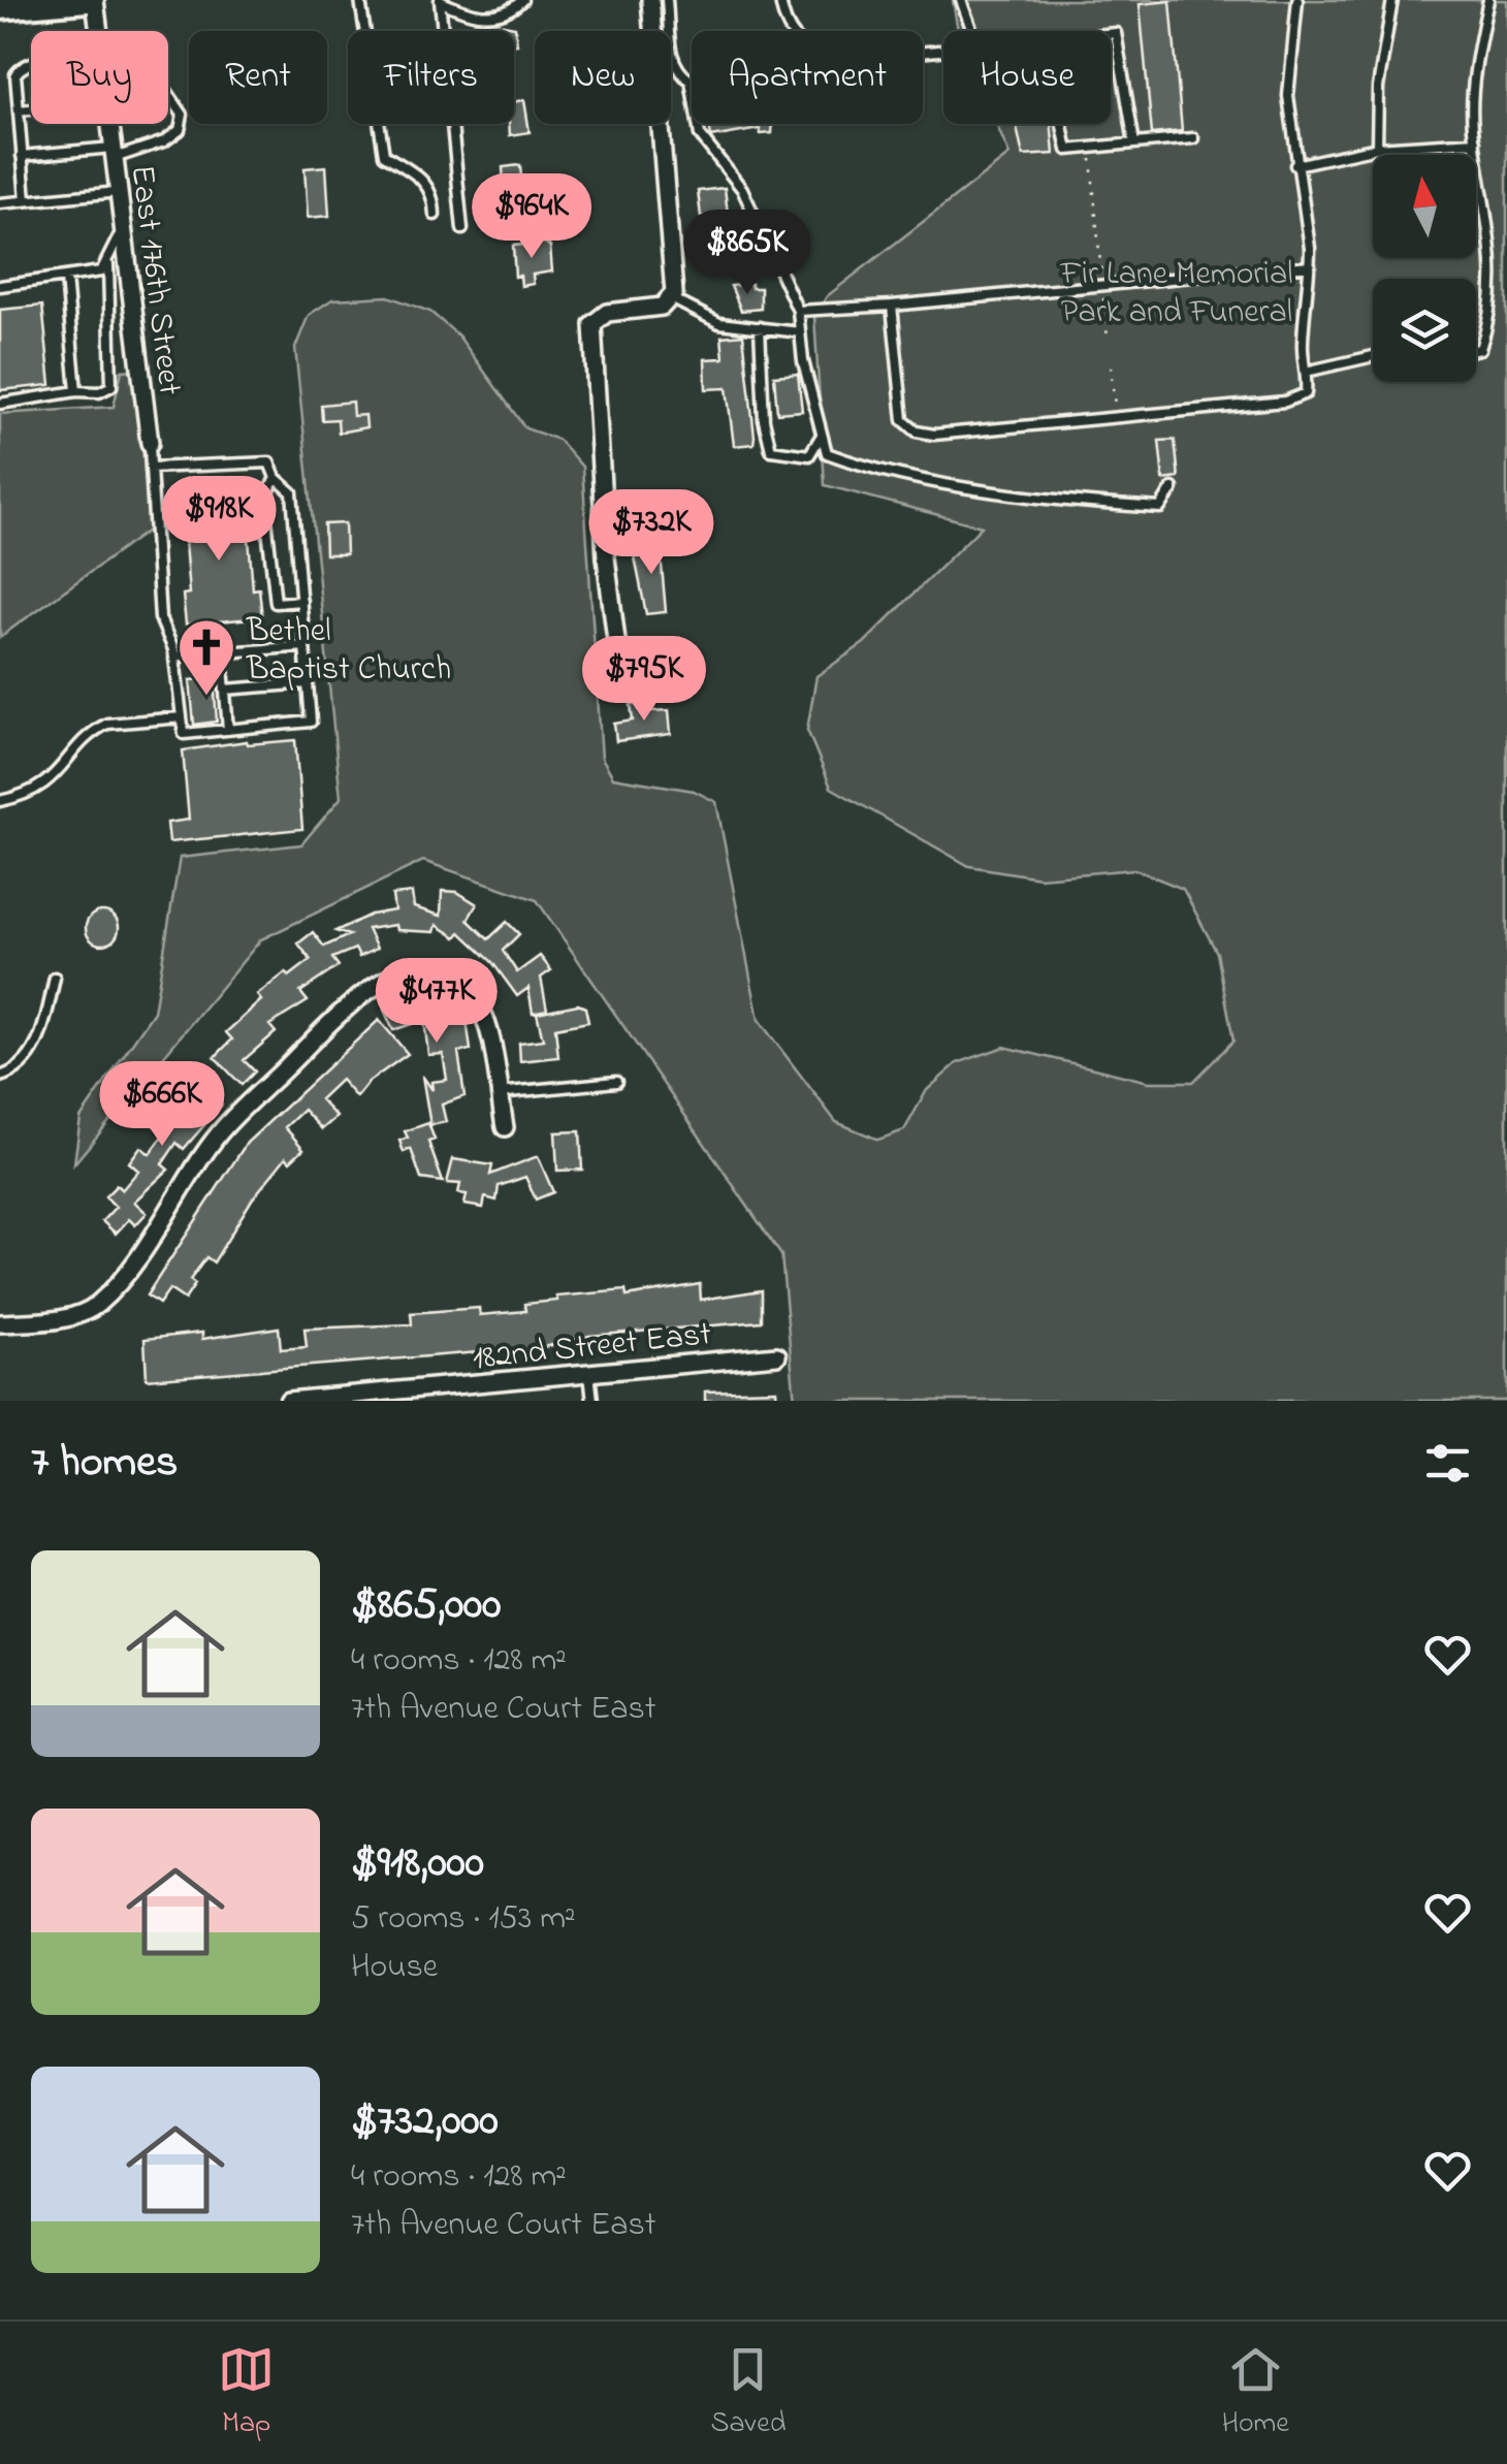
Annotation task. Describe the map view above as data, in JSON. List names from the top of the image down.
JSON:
{
  "streets": {
    "street": ["East 176th Street", "182nd Street East"]
  },
  "parks": ["Fir Lane Memorial Park and Funeral"],
  "places": {
    "church": ["Bethel Baptist Church"]
  },
  "north": "top",
  "page": {
    "chip": [
      "Buy",
      "Rent",
      "Filters",
      "New",
      "Apartment",
      "House"
    ],
    "price": [
      "$964K",
      "$865K",
      "$918K",
      "$732K",
      "$795K",
      "$477K",
      "$666K"
    ],
    "heading": "7 homes",
    "list": [
      {
        "name": "$865,000",
        "note": "4 rooms · 128 m² · 7th Avenue Court East"
      },
      {
        "name": "$918,000",
        "note": "5 rooms · 153 m² · House"
      },
      {
        "name": "$732,000",
        "note": "4 rooms · 128 m² · 7th Avenue Court East"
      }
    ],
    "tabs": ["Map", "Saved", "Home"]
  }
}
